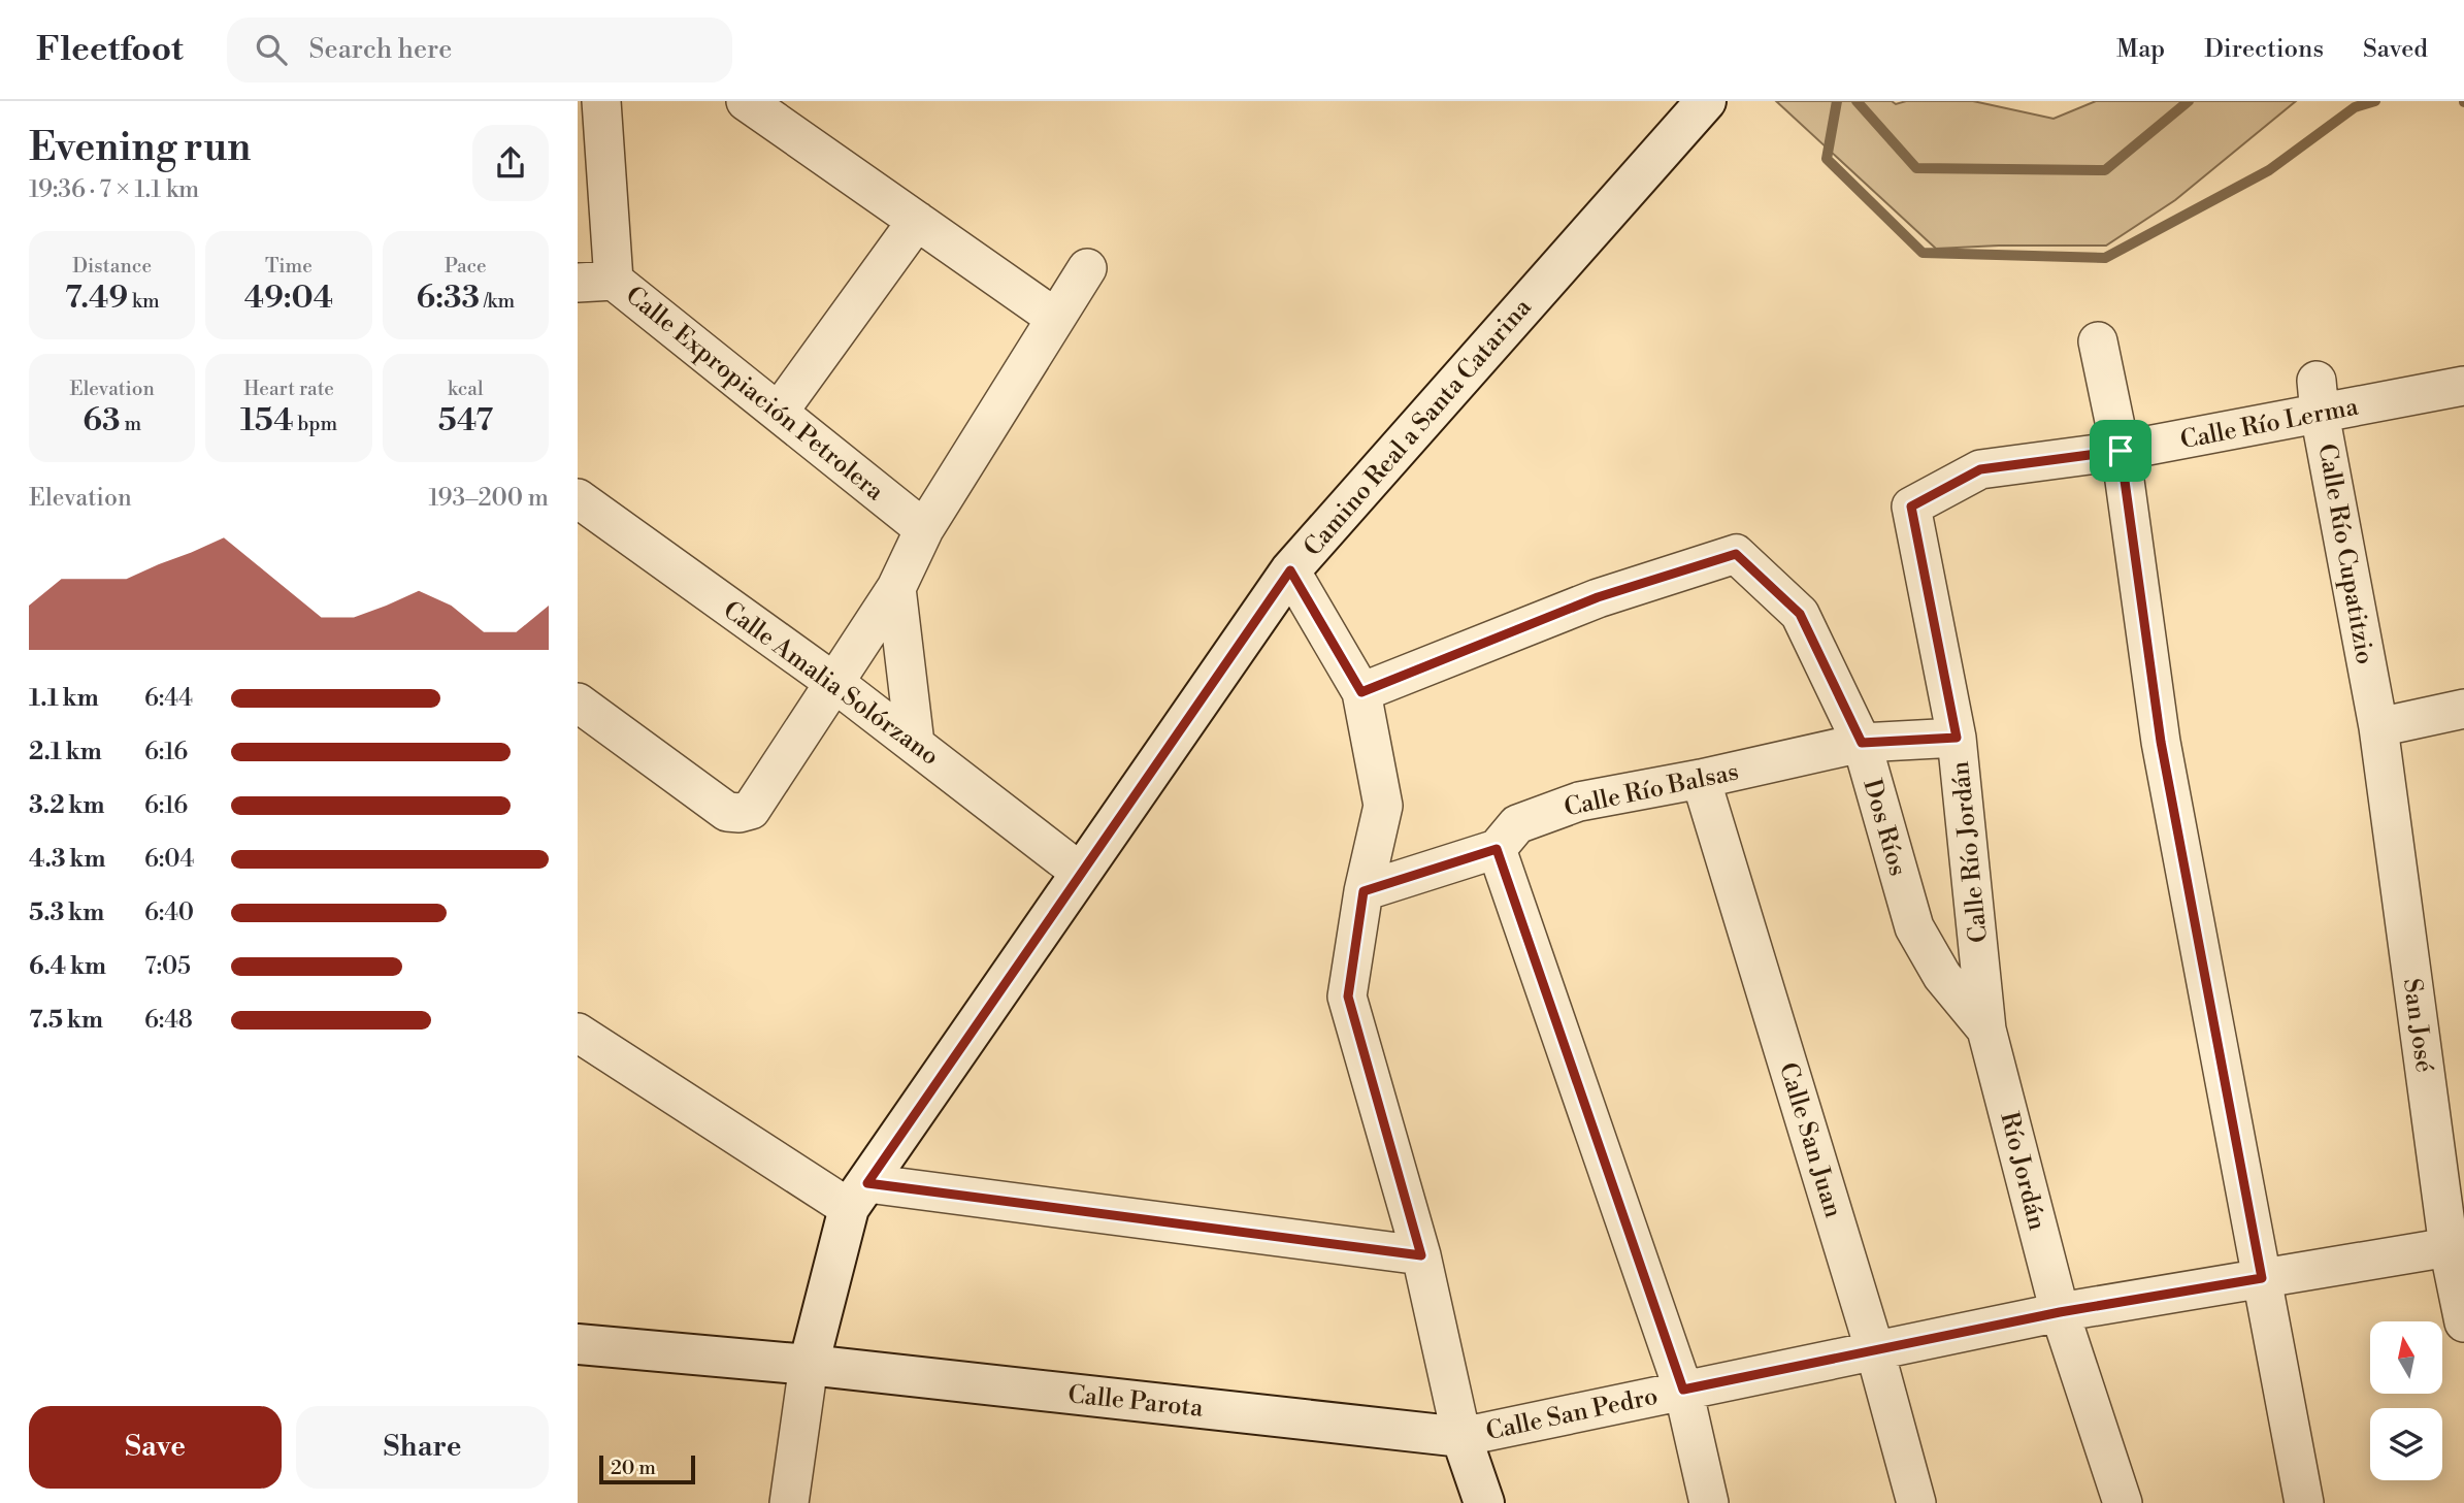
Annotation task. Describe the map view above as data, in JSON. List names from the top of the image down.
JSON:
{
  "streets": {
    "street": [
      "Calle Expropiación Petrolera",
      "Calle Río Lerma",
      "Camino Real a Santa Catarina",
      "Calle Río Cupatitzio",
      "Calle Amalia Solórzano",
      "Calle Río Balsas",
      "Dos Ríos",
      "Calle Río Jordán",
      "San José",
      "Calle San Juan",
      "Río Jordán",
      "Calle Parota",
      "Calle San Pedro"
    ]
  },
  "crossings": [
    ["Calle Río Lerma", "Calle Río Cupatitzio"],
    ["Calle Río Lerma", "Calle Río Jordán"],
    ["Camino Real a Santa Catarina", "Calle Amalia Solórzano"],
    ["Camino Real a Santa Catarina", "Calle Parota"],
    ["Calle Río Cupatitzio", "San José"],
    ["Calle Río Balsas", "Dos Ríos"],
    ["Calle Río Balsas", "Calle Río Jordán"],
    ["Calle Río Balsas", "Calle San Juan"],
    ["Dos Ríos", "Calle Río Jordán"],
    ["Dos Ríos", "Río Jordán"],
    ["Calle Río Jordán", "Río Jordán"],
    ["San José", "Calle San Pedro"],
    ["Calle San Juan", "Calle San Pedro"],
    ["Río Jordán", "Calle San Pedro"],
    ["Calle Parota", "Calle San Pedro"]
  ],
  "scale_bar": "20 m",
  "north": "top",
  "page": {
    "header": "Fleetfoot",
    "search": "Search here",
    "nav": ["Map", "Directions", "Saved"],
    "heading": ["Evening run", "19:36 · 7 × 1.1 km"],
    "stats": [
      ["Distance", "7.49 km"],
      ["Time", "49:04"],
      ["Pace", "6:33 /km"],
      ["Elevation", "63 m"],
      ["Heart rate", "154 bpm"],
      ["kcal", "547"]
    ],
    "chart": ["Elevation", "193–200 m"],
    "list": [
      {
        "name": "1.1 km",
        "note": "6:44"
      },
      {
        "name": "2.1 km",
        "note": "6:16"
      },
      {
        "name": "3.2 km",
        "note": "6:16"
      },
      {
        "name": "4.3 km",
        "note": "6:04"
      },
      {
        "name": "5.3 km",
        "note": "6:40"
      },
      {
        "name": "6.4 km",
        "note": "7:05"
      },
      {
        "name": "7.5 km",
        "note": "6:48"
      }
    ],
    "buttons": ["Save", "Share"],
    "scale": "20 m"
  }
}
